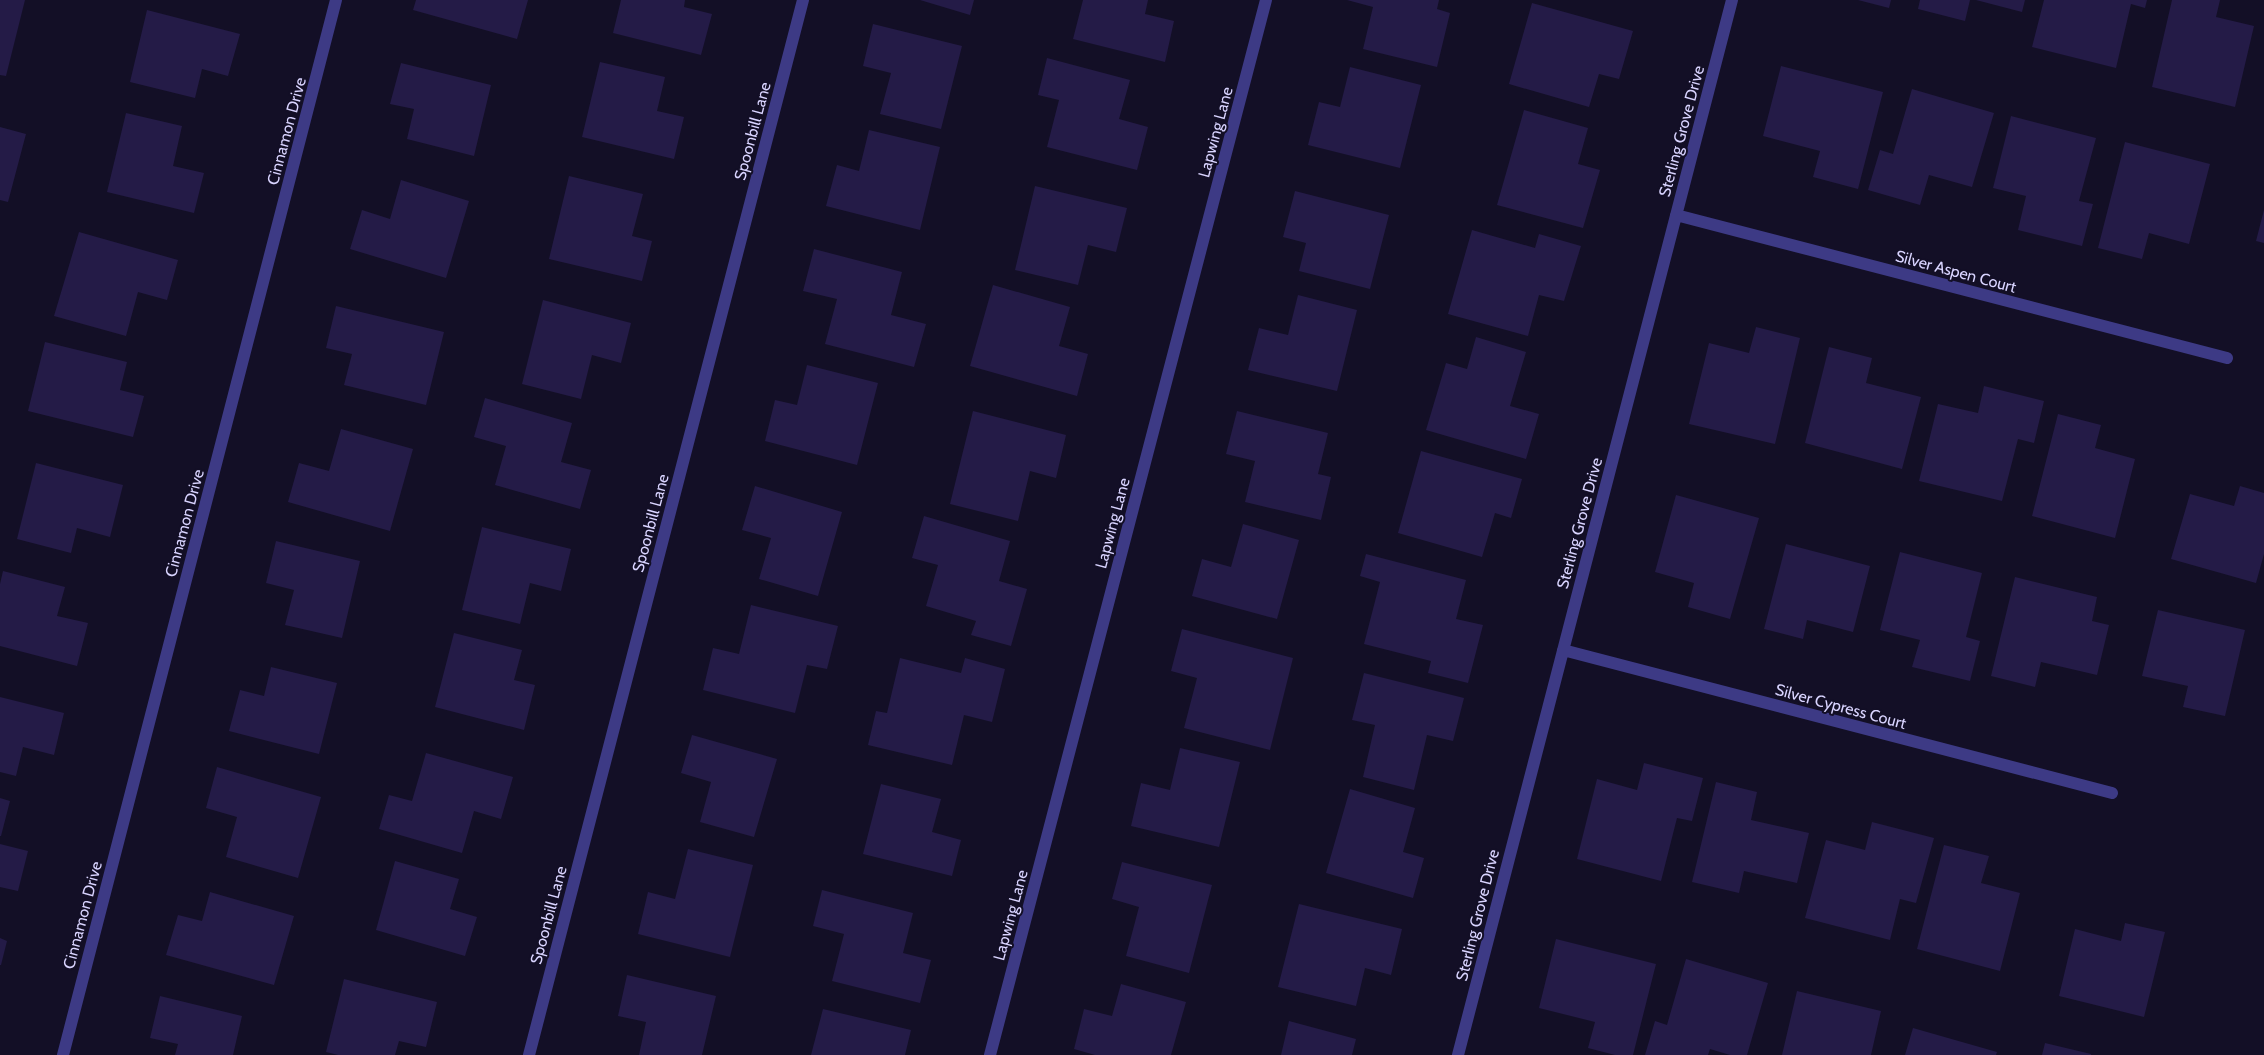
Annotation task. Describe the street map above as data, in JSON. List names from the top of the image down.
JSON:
{
  "streets": {
    "street": [
      "Cinnamon Drive",
      "Spoonbill Lane",
      "Sterling Grove Drive",
      "Lapwing Lane",
      "Silver Aspen Court",
      "Silver Cypress Court"
    ]
  },
  "crossings": [
    ["Sterling Grove Drive", "Silver Aspen Court"],
    ["Sterling Grove Drive", "Silver Cypress Court"]
  ]
}
